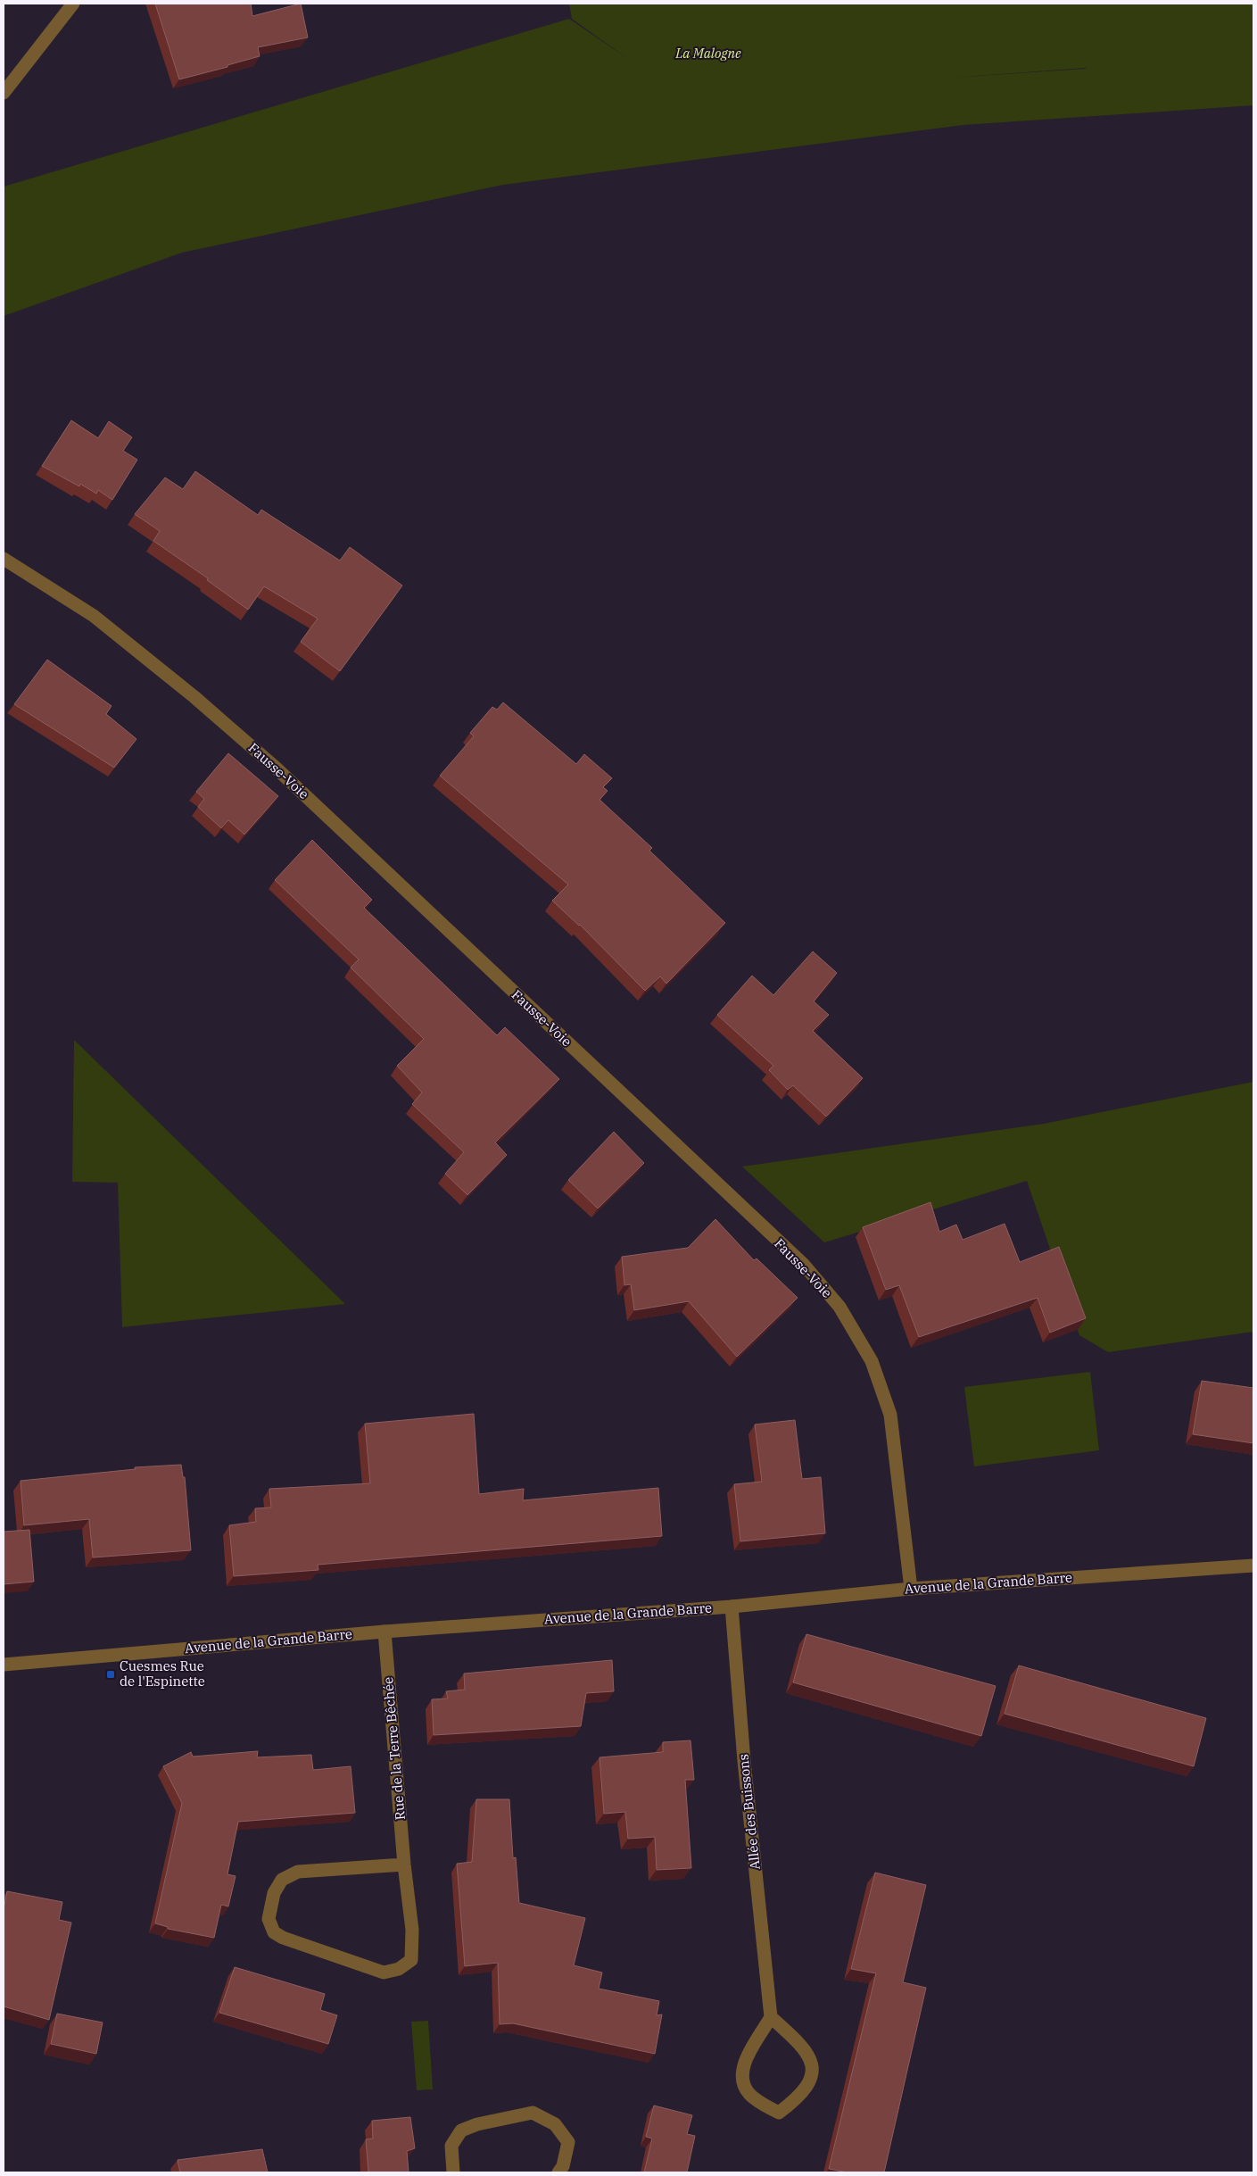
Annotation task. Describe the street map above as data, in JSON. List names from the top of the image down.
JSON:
{
  "streets": {
    "street": [
      "Fausse-Voie",
      "Avenue de la Grande Barre",
      "Rue de la Terre Bêchée",
      "Allée des Buissons"
    ]
  },
  "crossings": [
    ["Fausse-Voie", "Avenue de la Grande Barre"],
    ["Avenue de la Grande Barre", "Rue de la Terre Bêchée"],
    ["Avenue de la Grande Barre", "Allée des Buissons"]
  ],
  "parks": ["La Malogne"],
  "places": {
    "transit": ["Cuesmes Rue de l'Espinette"]
  }
}
